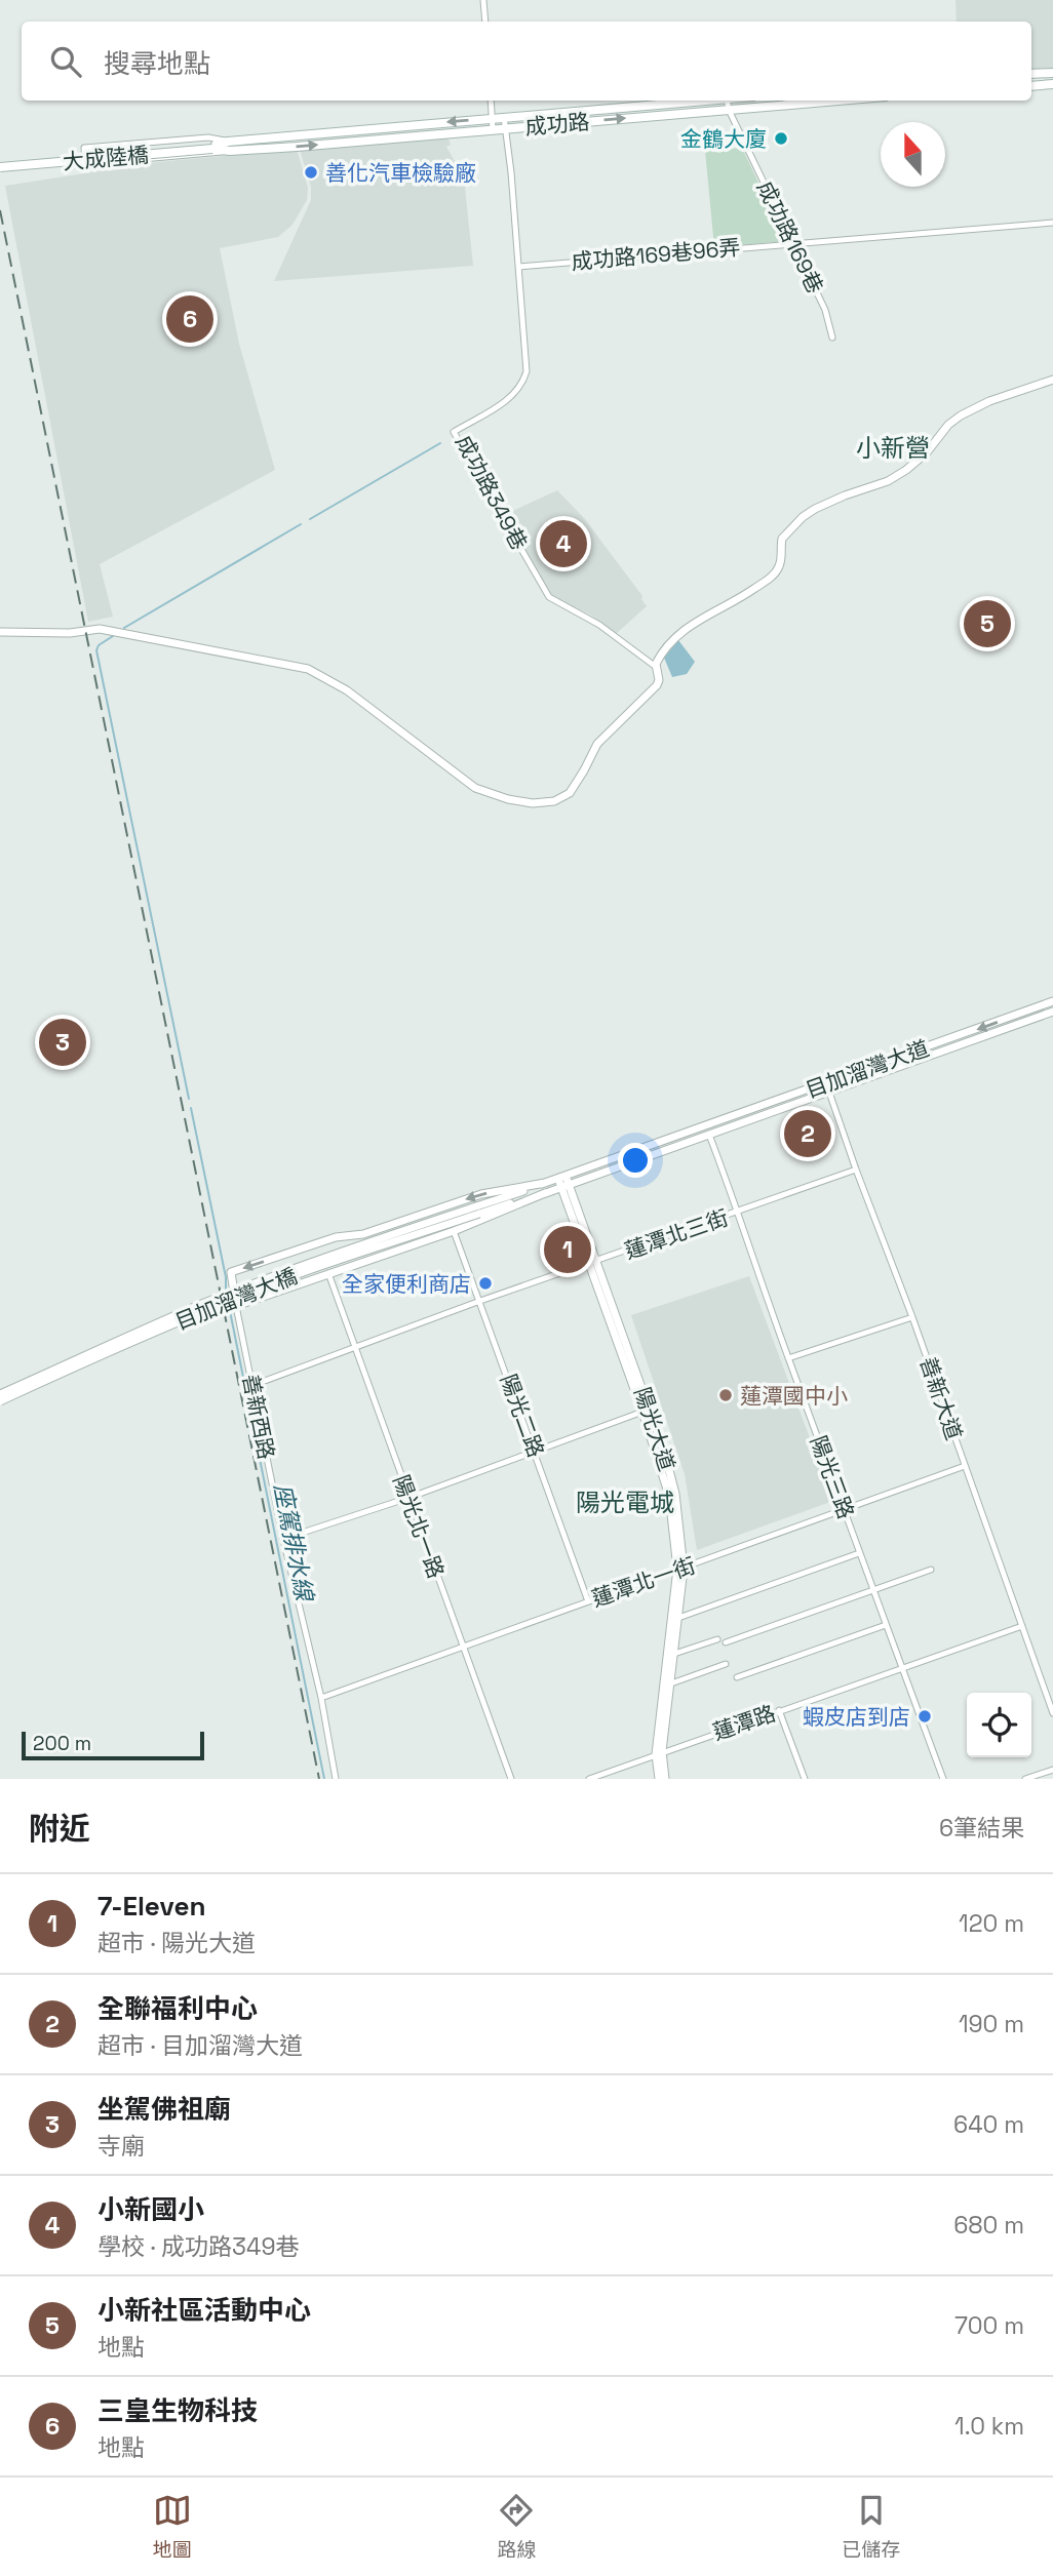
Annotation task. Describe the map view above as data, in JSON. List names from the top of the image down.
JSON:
{
  "streets": {
    "main road": ["成功路", "大成陸橋"],
    "street": [
      "成功路169巷",
      "成功路169巷96弄",
      "成功路349巷",
      "目加溜灣大道",
      "蓮潭北三街",
      "目加溜灣大橋",
      "善新大道",
      "陽光二路",
      "善新西路",
      "陽光大道",
      "陽光三路",
      "陽光北一路",
      "蓮潭北一街",
      "蓮潭路"
    ]
  },
  "crossings": [
    ["成功路", "大成陸橋"],
    ["成功路", "成功路169巷"],
    ["成功路", "成功路349巷"],
    ["成功路169巷", "成功路169巷96弄"],
    ["成功路169巷96弄", "成功路349巷"],
    ["目加溜灣大道", "目加溜灣大橋"],
    ["目加溜灣大道", "善新大道"],
    ["目加溜灣大道", "陽光大道"],
    ["目加溜灣大道", "陽光三路"],
    ["蓮潭北三街", "善新大道"],
    ["蓮潭北三街", "陽光二路"],
    ["蓮潭北三街", "善新西路"],
    ["蓮潭北三街", "陽光大道"],
    ["蓮潭北三街", "陽光三路"],
    ["蓮潭北三街", "陽光北一路"],
    ["善新大道", "蓮潭北一街"],
    ["善新大道", "蓮潭路"],
    ["陽光二路", "蓮潭北一街"],
    ["善新西路", "蓮潭北一街"],
    ["陽光大道", "蓮潭北一街"],
    ["陽光大道", "蓮潭路"],
    ["陽光三路", "蓮潭北一街"],
    ["陽光三路", "蓮潭路"],
    ["陽光北一路", "蓮潭北一街"]
  ],
  "districts": ["小新營", "陽光電城"],
  "water": ["座駕排水線"],
  "places": [
    "金鶴大廈",
    "善化汽車檢驗廠",
    "全家便利商店",
    "蓮潭國中小",
    "蝦皮店到店"
  ],
  "scale_bar": "200 m",
  "north": "top",
  "page": {
    "search": "搜尋地點",
    "pins": [
      "6",
      "4",
      "5",
      "3",
      "2",
      "1"
    ],
    "scale": "200 m",
    "heading": ["附近", "6筆結果"],
    "list": [
      {
        "mark": "1",
        "name": "7-Eleven",
        "note": "超市 · 陽光大道",
        "value": "120 m"
      },
      {
        "mark": "2",
        "name": "全聯福利中心",
        "note": "超市 · 目加溜灣大道",
        "value": "190 m"
      },
      {
        "mark": "3",
        "name": "坐駕佛祖廟",
        "note": "寺廟",
        "value": "640 m"
      },
      {
        "mark": "4",
        "name": "小新國小",
        "note": "學校 · 成功路349巷",
        "value": "680 m"
      },
      {
        "mark": "5",
        "name": "小新社區活動中心",
        "note": "地點",
        "value": "700 m"
      },
      {
        "mark": "6",
        "name": "三皇生物科技",
        "note": "地點",
        "value": "1.0 km"
      }
    ],
    "nav": ["地圖", "路線", "已儲存"]
  }
}
